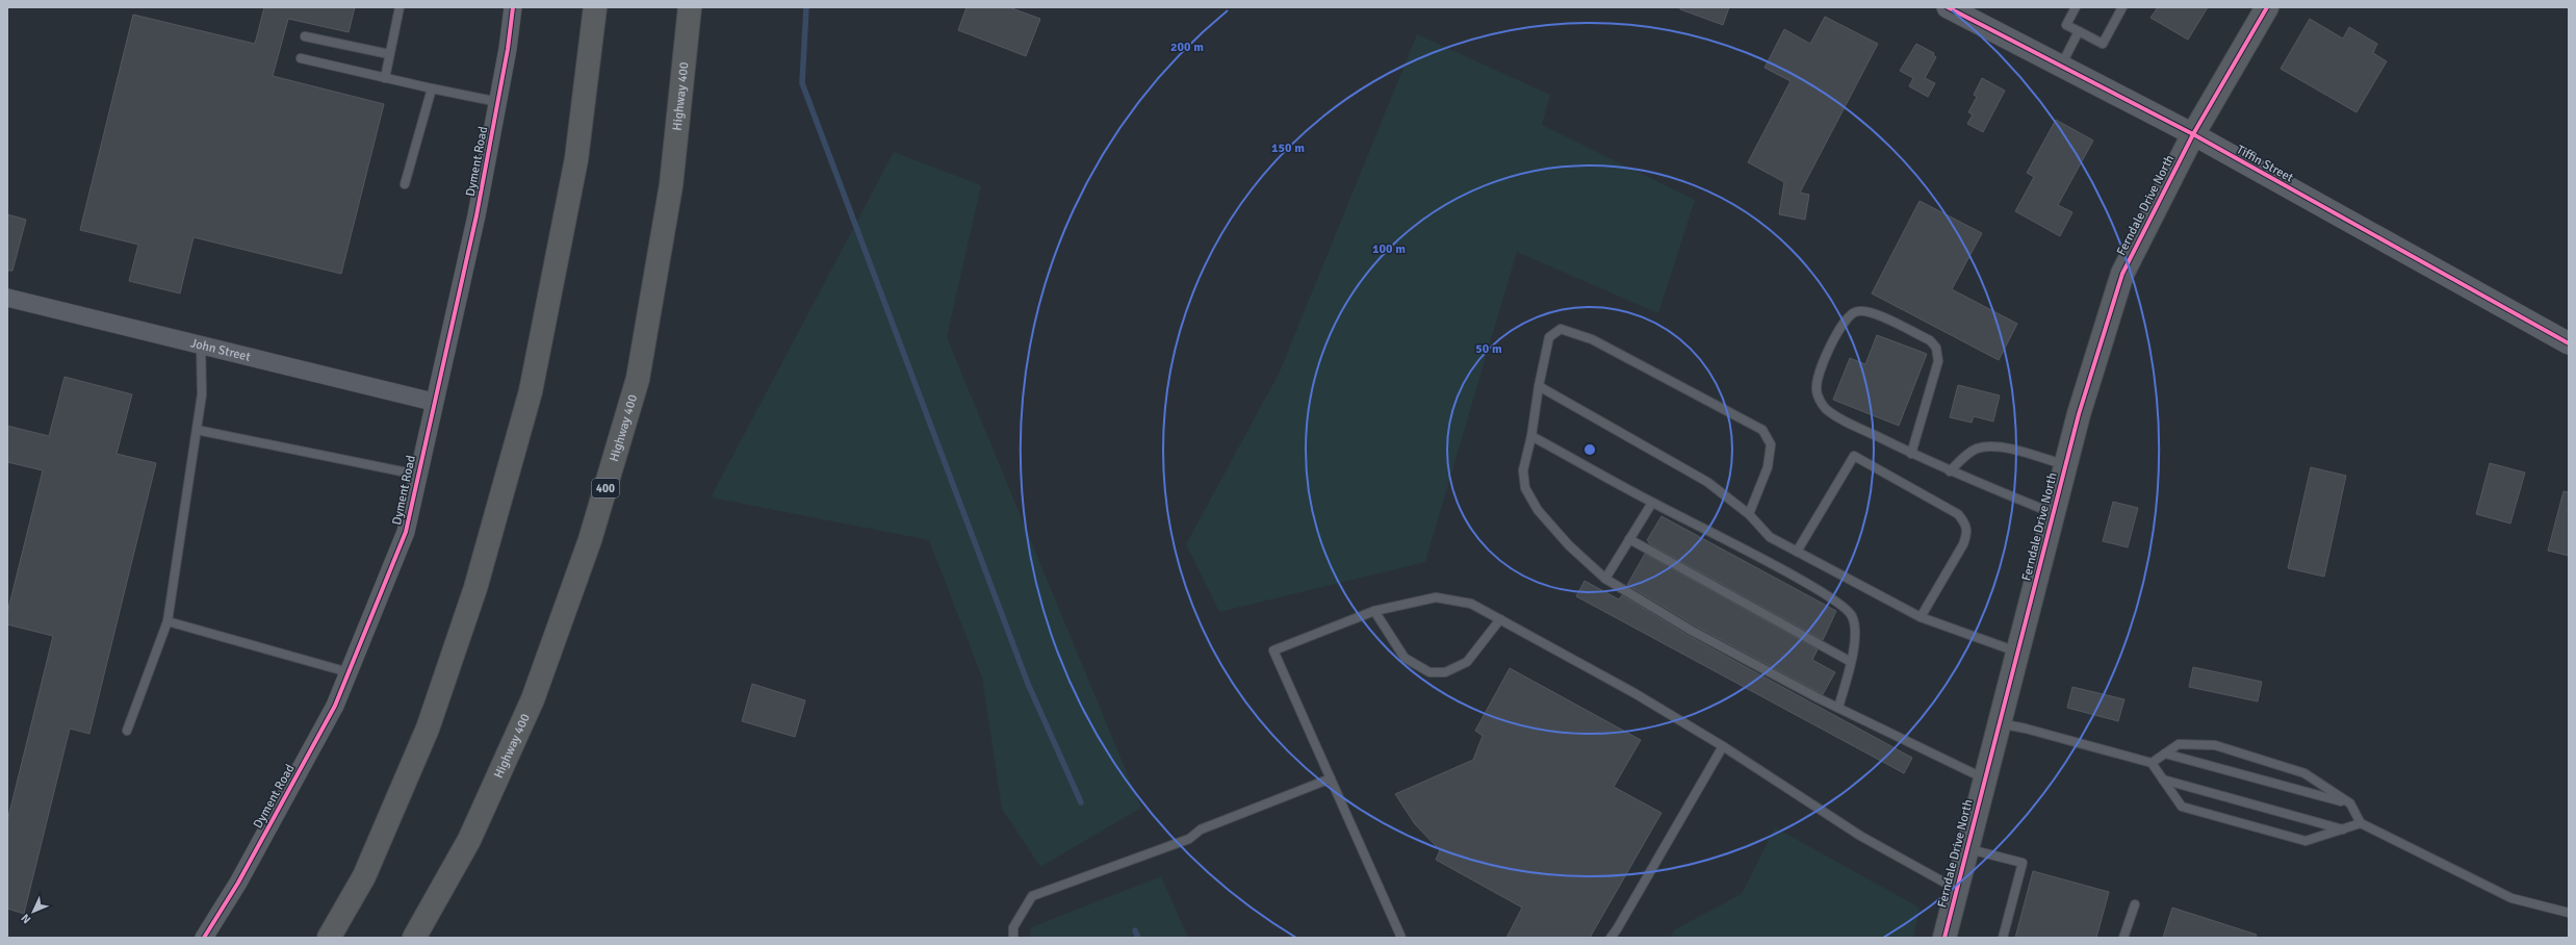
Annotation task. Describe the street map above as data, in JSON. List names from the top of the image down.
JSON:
{
  "streets": {
    "highway": ["Highway 400", "400"],
    "main road": ["Ferndale Drive North"],
    "street": ["Dyment Road", "Tiffin Street", "John Street"]
  },
  "crossings": [
    ["Dyment Road", "John Street"],
    ["Tiffin Street", "Ferndale Drive North"]
  ],
  "north": "bottom left",
  "rings": [
    "200 m",
    "150 m",
    "100 m",
    "50 m"
  ]
}
